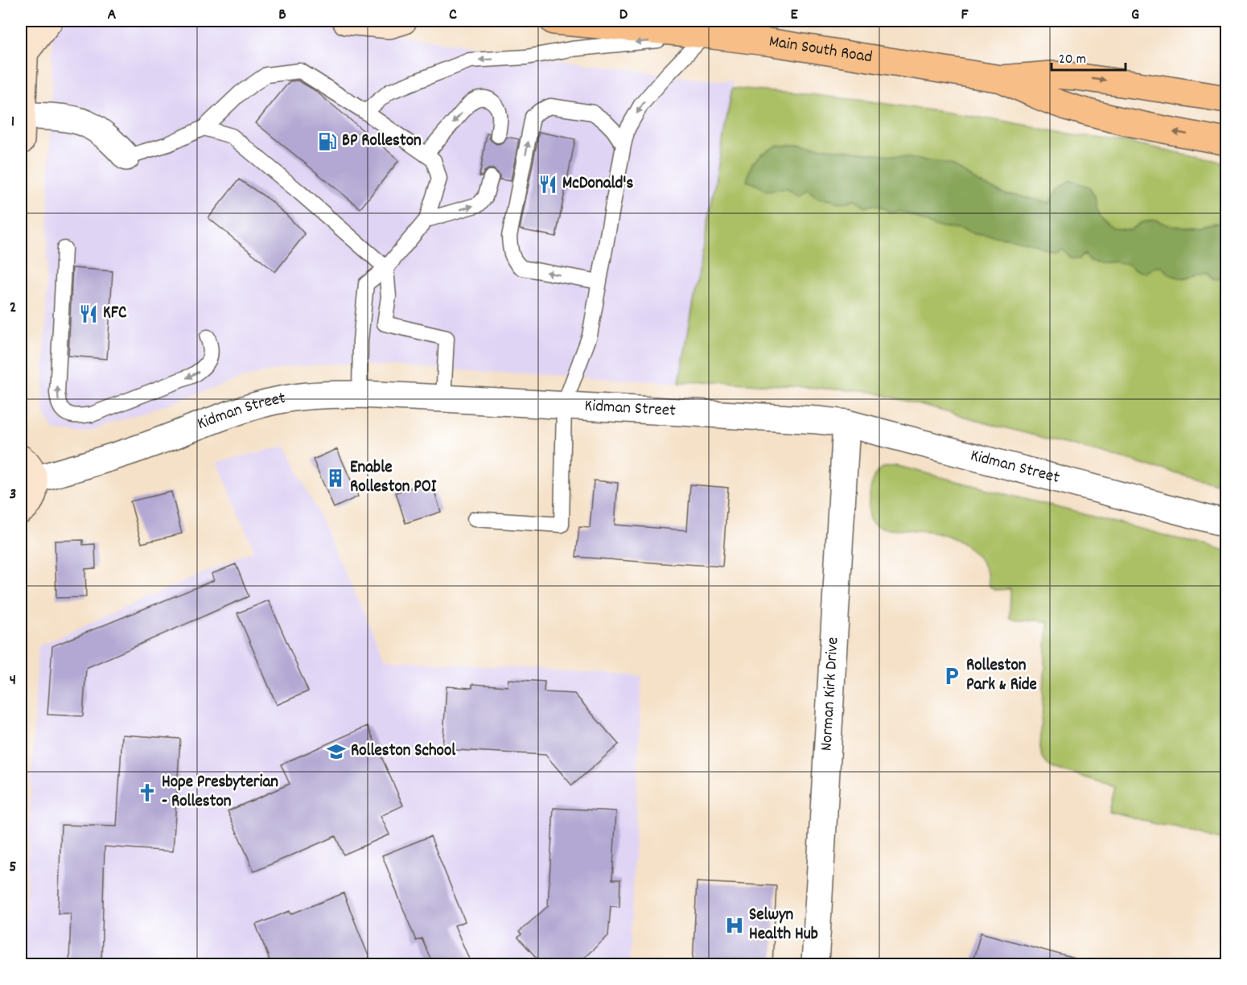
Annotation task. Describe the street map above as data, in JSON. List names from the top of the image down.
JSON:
{
  "streets": {
    "highway": ["Main South Road"],
    "street": ["Kidman Street", "Norman Kirk Drive"]
  },
  "crossings": [
    ["Kidman Street", "Norman Kirk Drive"]
  ],
  "places": {
    "fuel station": ["BP Rolleston"],
    "restaurant": ["McDonald's", "KFC"],
    "building": ["Enable Rolleston POI"],
    "parking": ["Rolleston Park & Ride"],
    "school or university": ["Rolleston School"],
    "church": ["Hope Presbyterian - Rolleston"],
    "hospital": ["Selwyn Health Hub"]
  },
  "scale_bar": "20 m",
  "grid": {
    "columns": [
      "A",
      "B",
      "C",
      "D",
      "E",
      "F",
      "G"
    ],
    "rows": [
      "1",
      "2",
      "3",
      "4",
      "5"
    ]
  }
}
